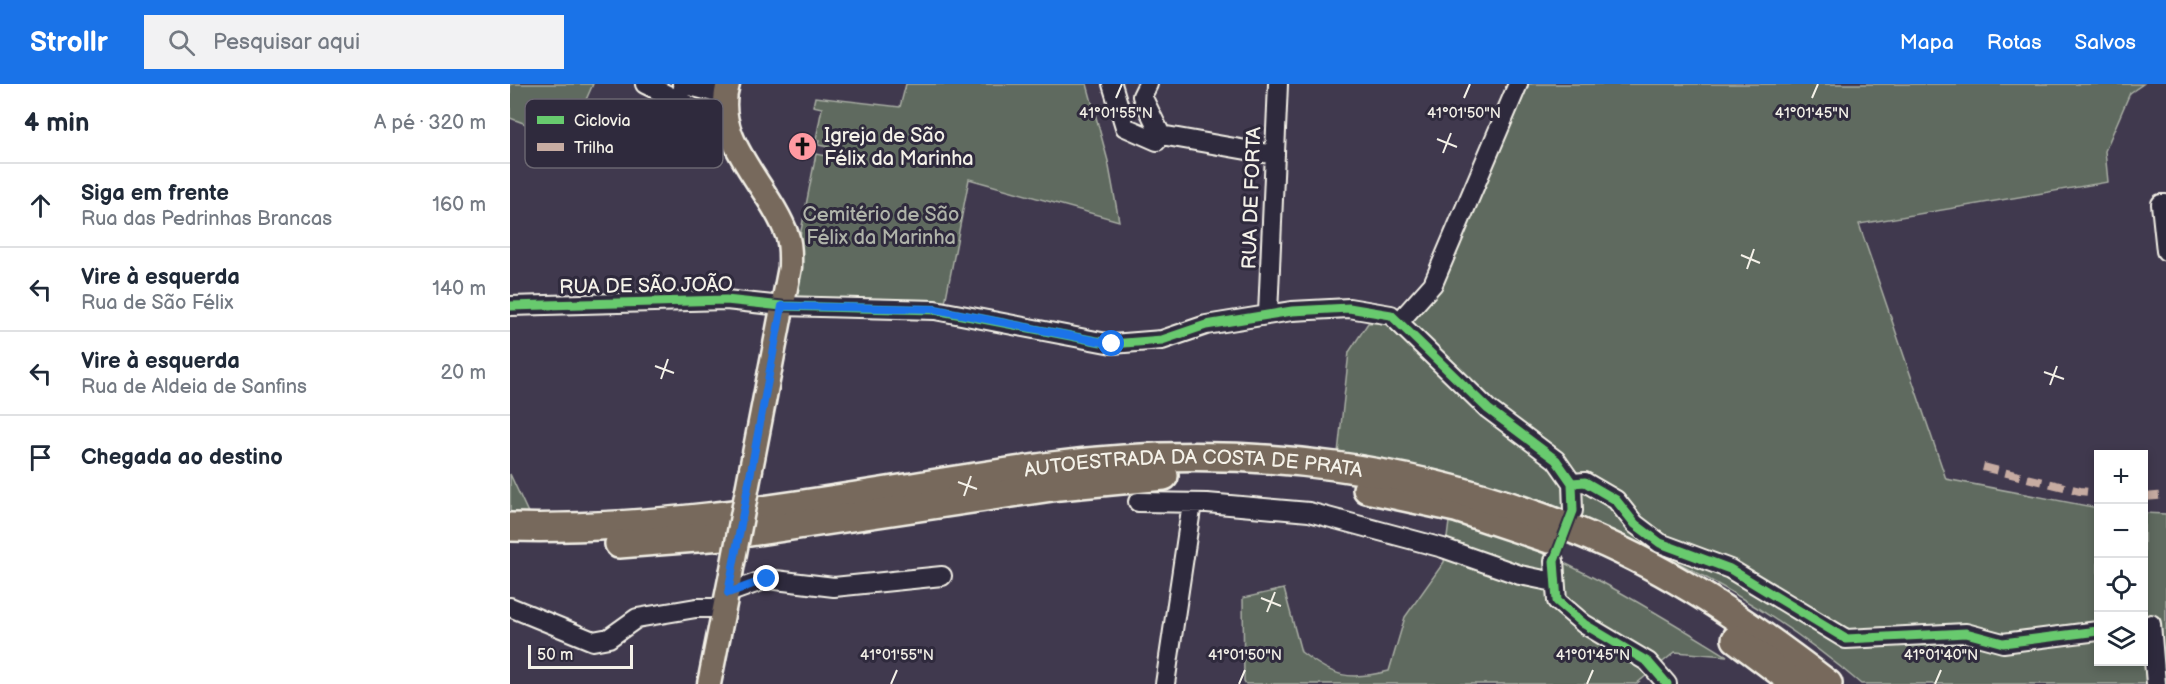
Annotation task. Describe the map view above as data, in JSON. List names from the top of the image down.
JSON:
{
  "streets": {
    "highway": ["AUTOESTRADA DA COSTA DE PRATA"],
    "street": ["RUA DE FORTA", "RUA DE SÃO JOÃO"]
  },
  "crossings": [
    ["RUA DE FORTA", "RUA DE SÃO JOÃO"]
  ],
  "parks": ["Cemitério de São Félix da Marinha"],
  "places": {
    "church": ["Igreja de São Félix da Marinha"]
  },
  "legend": ["Ciclovia", "Trilha"],
  "scale_bar": "50 m",
  "page": {
    "header": "Strollr",
    "search": "Pesquisar aqui",
    "nav": ["Mapa", "Rotas", "Salvos"],
    "heading": ["4 min", "A pé · 320 m"],
    "list": [
      ["Siga em frente", "Rua das Pedrinhas Brancas", "160 m"],
      ["Vire à esquerda", "Rua de São Félix", "140 m"],
      ["Vire à esquerda", "Rua de Aldeia de Sanfins", "20 m"],
      "Chegada ao destino"
    ],
    "map_buttons": ["+", "−"],
    "scale": "50 m"
  },
  "coordinates": [
    "41°01'50\"N",
    "41°01'45\"N",
    "41°01'55\"N",
    "41°01'40\"N"
  ]
}
